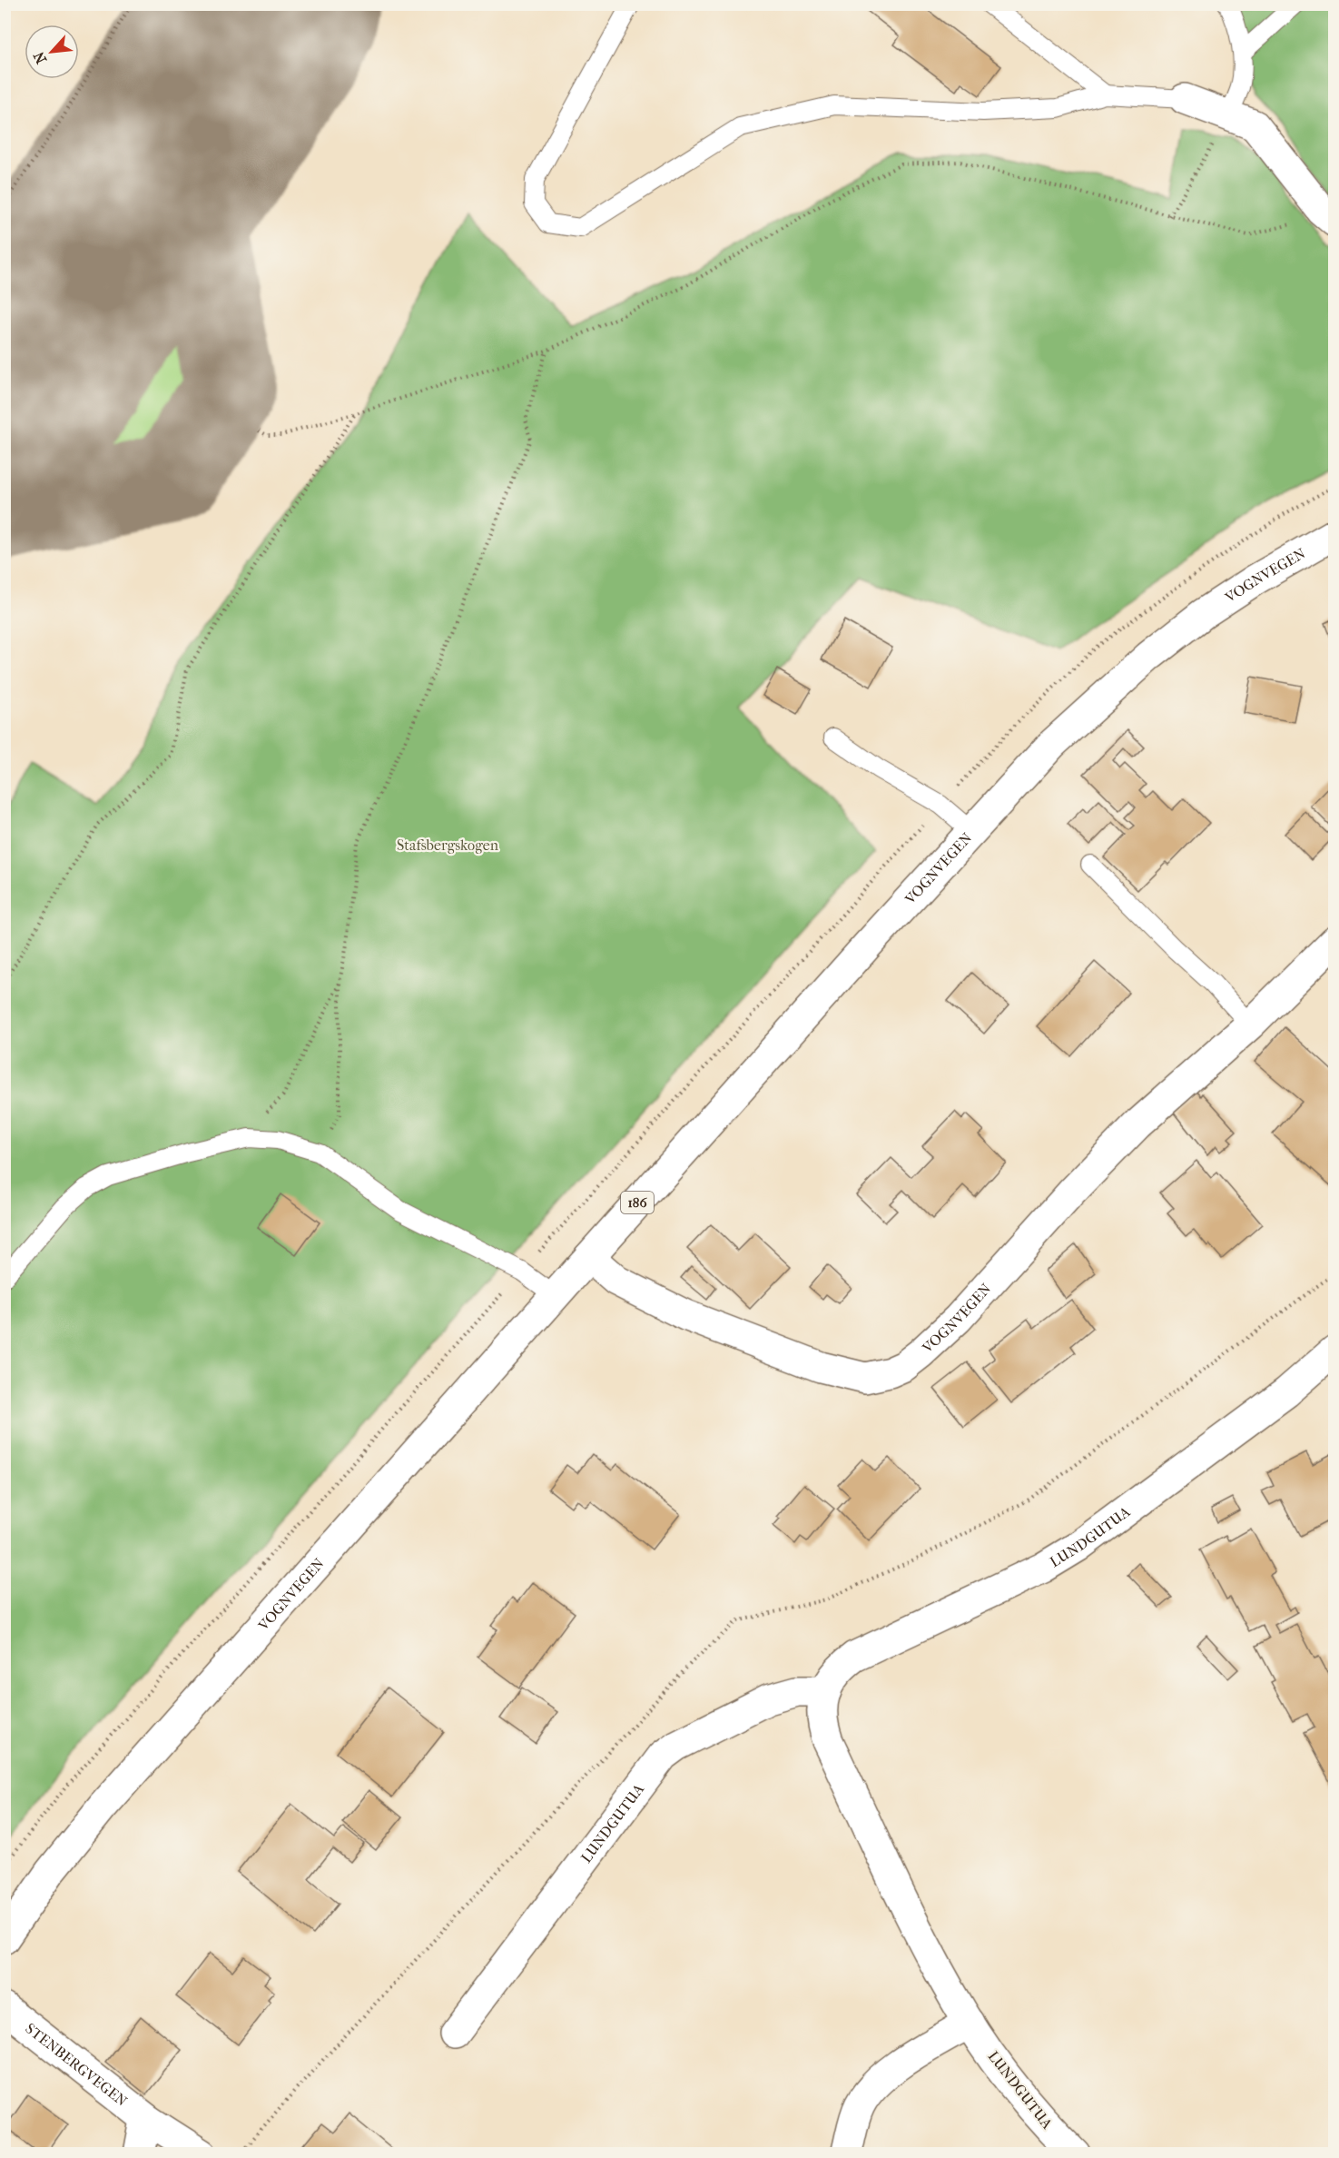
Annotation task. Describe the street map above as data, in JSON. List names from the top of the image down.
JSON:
{
  "streets": {
    "street": [
      "VOGNVEGEN",
      "186",
      "LUNDGUTUA",
      "STENBERGVEGEN"
    ]
  },
  "parks": ["Stafsbergskogen"],
  "north": "bottom left"
}
